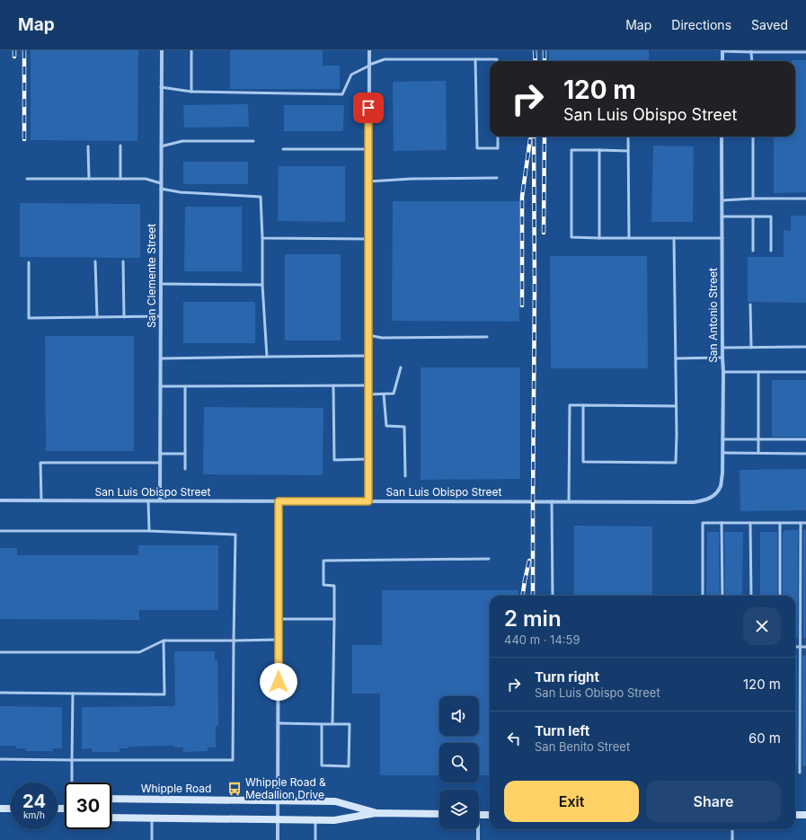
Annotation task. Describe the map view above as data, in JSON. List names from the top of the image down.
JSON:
{
  "streets": {
    "main road": ["Whipple Road"],
    "street": ["San Clemente Street", "San Antonio Street", "San Luis Obispo Street"]
  },
  "crossings": [
    ["San Clemente Street", "San Luis Obispo Street"],
    ["San Antonio Street", "San Luis Obispo Street"]
  ],
  "places": {
    "bus stop": ["Whipple Road & Medallion Drive"]
  },
  "page": {
    "header": "Map",
    "nav": ["Map", "Directions", "Saved"],
    "turn": ["120 m", "San Luis Obispo Street"],
    "heading": ["2 min", "440 m · 14:59"],
    "list": [
      {
        "name": "Turn right",
        "note": "San Luis Obispo Street",
        "value": "120 m"
      },
      {
        "name": "Turn left",
        "note": "San Benito Street",
        "value": "60 m"
      }
    ],
    "buttons": ["Exit", "Share"],
    "speed": "24 km/h",
    "limit": "30"
  }
}
